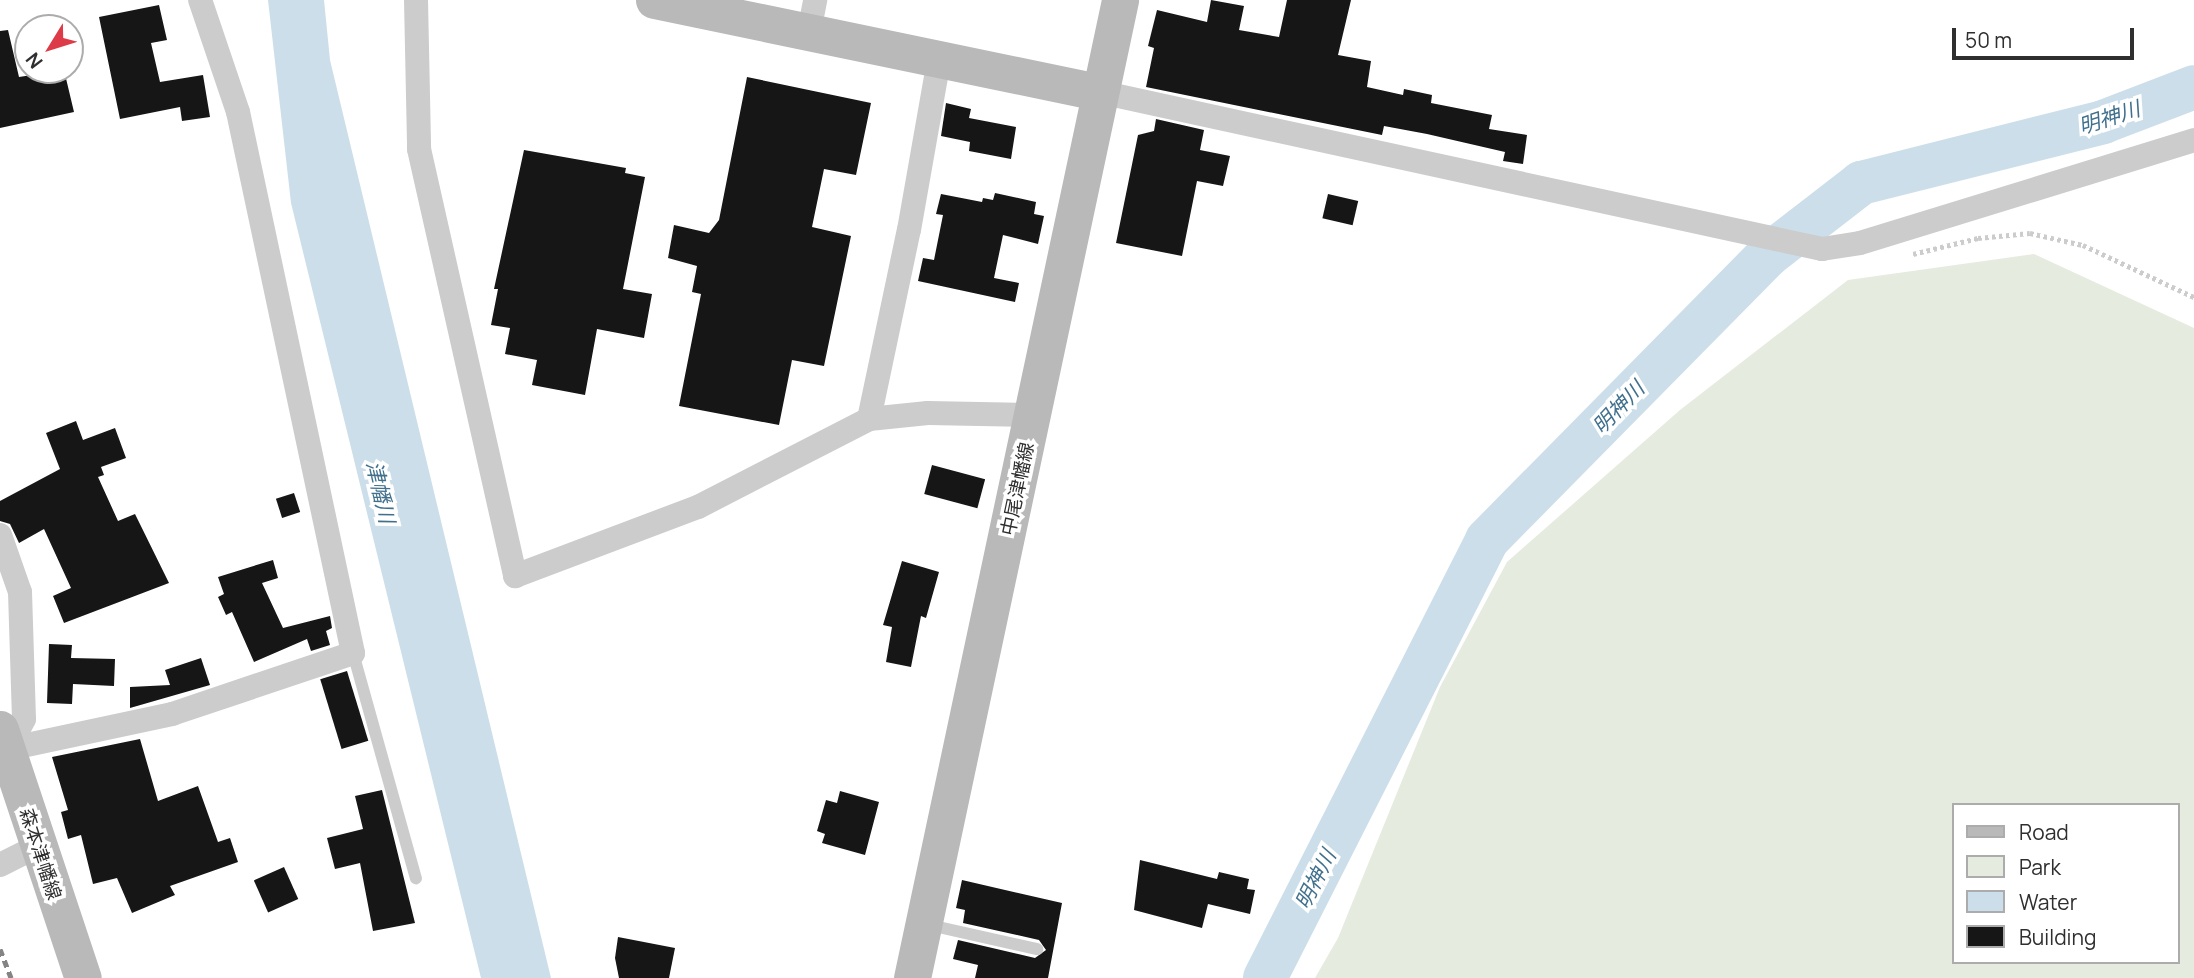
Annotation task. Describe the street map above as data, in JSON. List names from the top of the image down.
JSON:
{
  "streets": {
    "main road": ["中尾津幡線", "森本津幡線"]
  },
  "water": ["明神川", "津幡川"],
  "legend": [
    "Road",
    "Park",
    "Water",
    "Building"
  ],
  "scale_bar": "50 m",
  "north": "bottom left"
}
